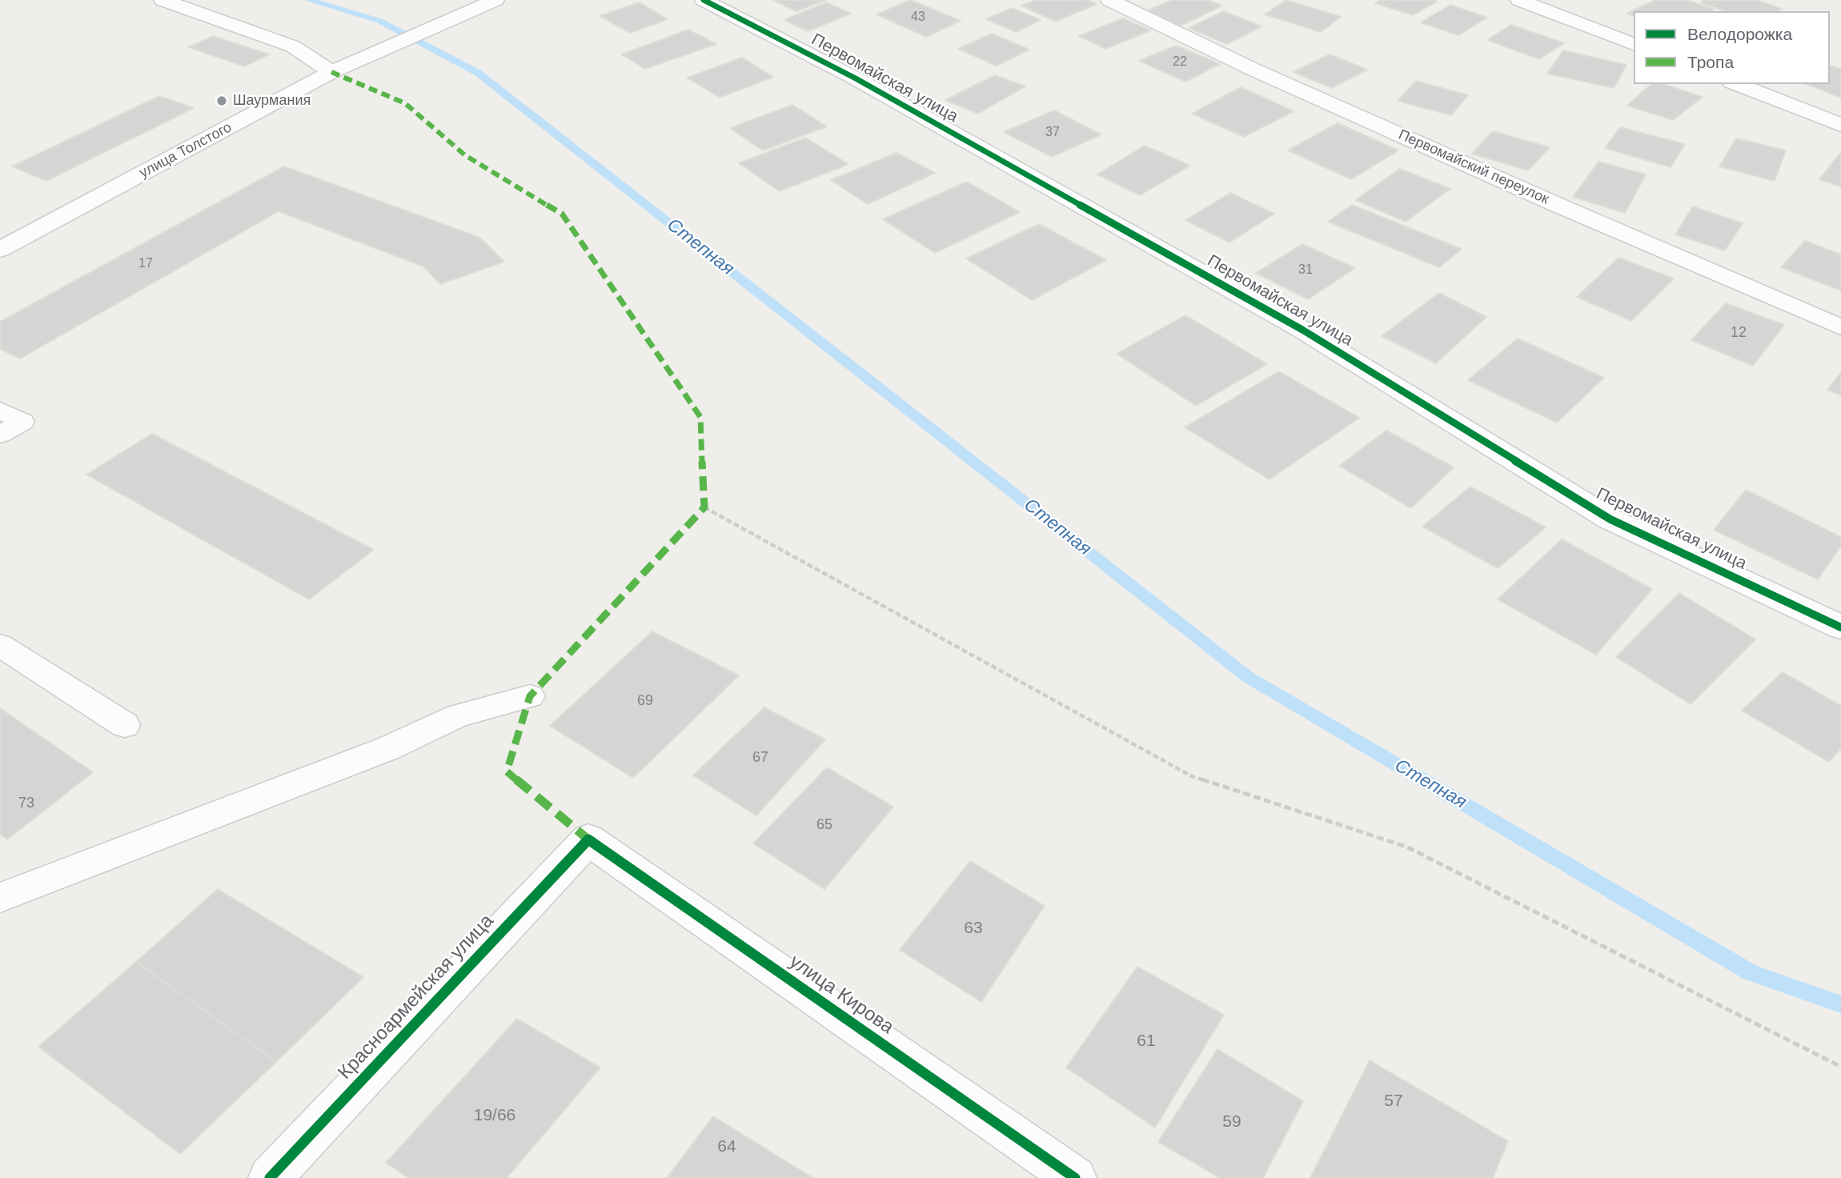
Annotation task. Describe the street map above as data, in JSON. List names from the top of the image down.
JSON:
{
  "streets": {
    "street": [
      "Первомайская улица",
      "улица Толстого",
      "Первомайский переулок",
      "улица Кирова",
      "Красноармейская улица"
    ]
  },
  "crossings": [
    ["улица Кирова", "Красноармейская улица"]
  ],
  "water": ["Степная"],
  "places": ["Шаурмания"],
  "house_numbers": [
    "43",
    "22",
    "37",
    "17",
    "31",
    "12",
    "69",
    "67",
    "73",
    "65",
    "63",
    "61",
    "57",
    "19/66",
    "59",
    "64"
  ],
  "legend": ["Велодорожка", "Тропа"]
}
